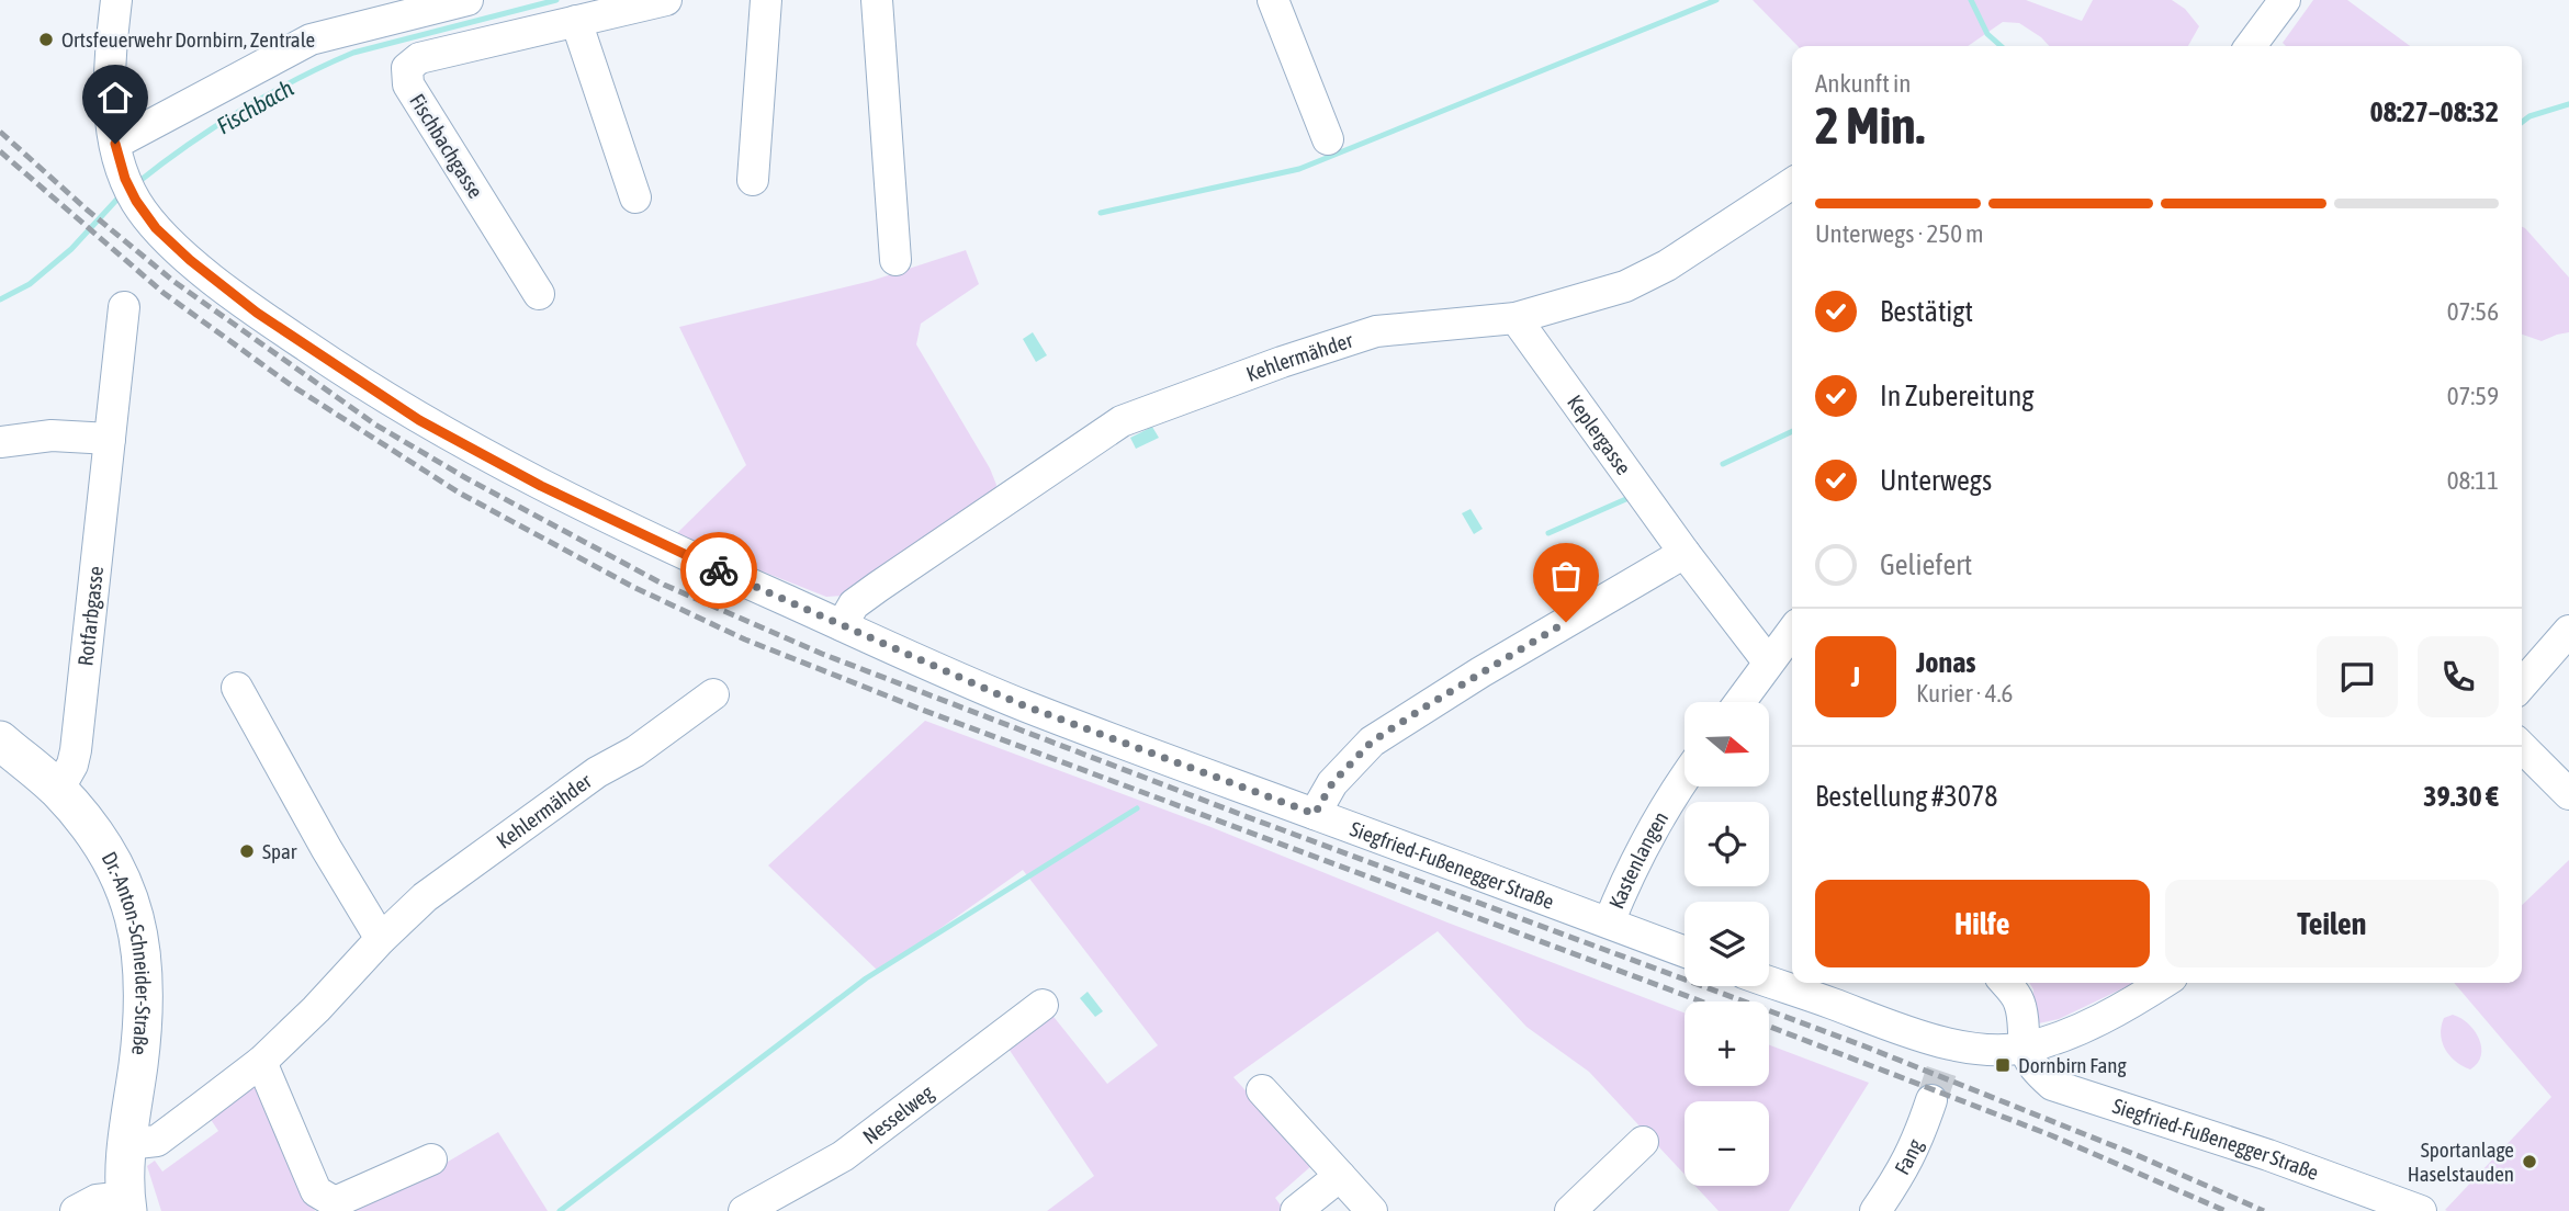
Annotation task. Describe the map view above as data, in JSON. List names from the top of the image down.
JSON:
{
  "streets": {
    "main road": ["Dr.-Anton-Schneider-Straße"],
    "street": [
      "Fischbachgasse",
      "Kehlermähder",
      "Keplergasse",
      "Rotfarbgasse",
      "Kastenlangen",
      "Siegfried-Fußenegger Straße",
      "Nesselweg",
      "Fang"
    ]
  },
  "crossings": [
    ["Kehlermähder", "Keplergasse"],
    ["Kehlermähder", "Siegfried-Fußenegger Straße"],
    ["Kehlermähder", "Dr.-Anton-Schneider-Straße"],
    ["Rotfarbgasse", "Dr.-Anton-Schneider-Straße"],
    ["Kastenlangen", "Siegfried-Fußenegger Straße"]
  ],
  "water": ["Fischbach"],
  "places": {
    "other": ["Ortsfeuerwehr Dornbirn, Zentrale", "Spar", "Sportanlage Haselstauden"],
    "transit": ["Dornbirn Fang"]
  },
  "north": "right",
  "page": {
    "heading": ["2 Min.", "Ankunft in", "08:27–08:32"],
    "panel": [
      "Jonas",
      "Kurier · 4.6",
      "Bestellung #3078",
      "39.30 €"
    ],
    "bar": "Unterwegs · 250 m",
    "list": [
      ["Bestätigt", "07:56"],
      ["In Zubereitung", "07:59"],
      ["Unterwegs", "08:11"],
      "Geliefert"
    ],
    "round": "J",
    "map_buttons": ["+", "−"],
    "buttons": ["Hilfe", "Teilen"]
  }
}
